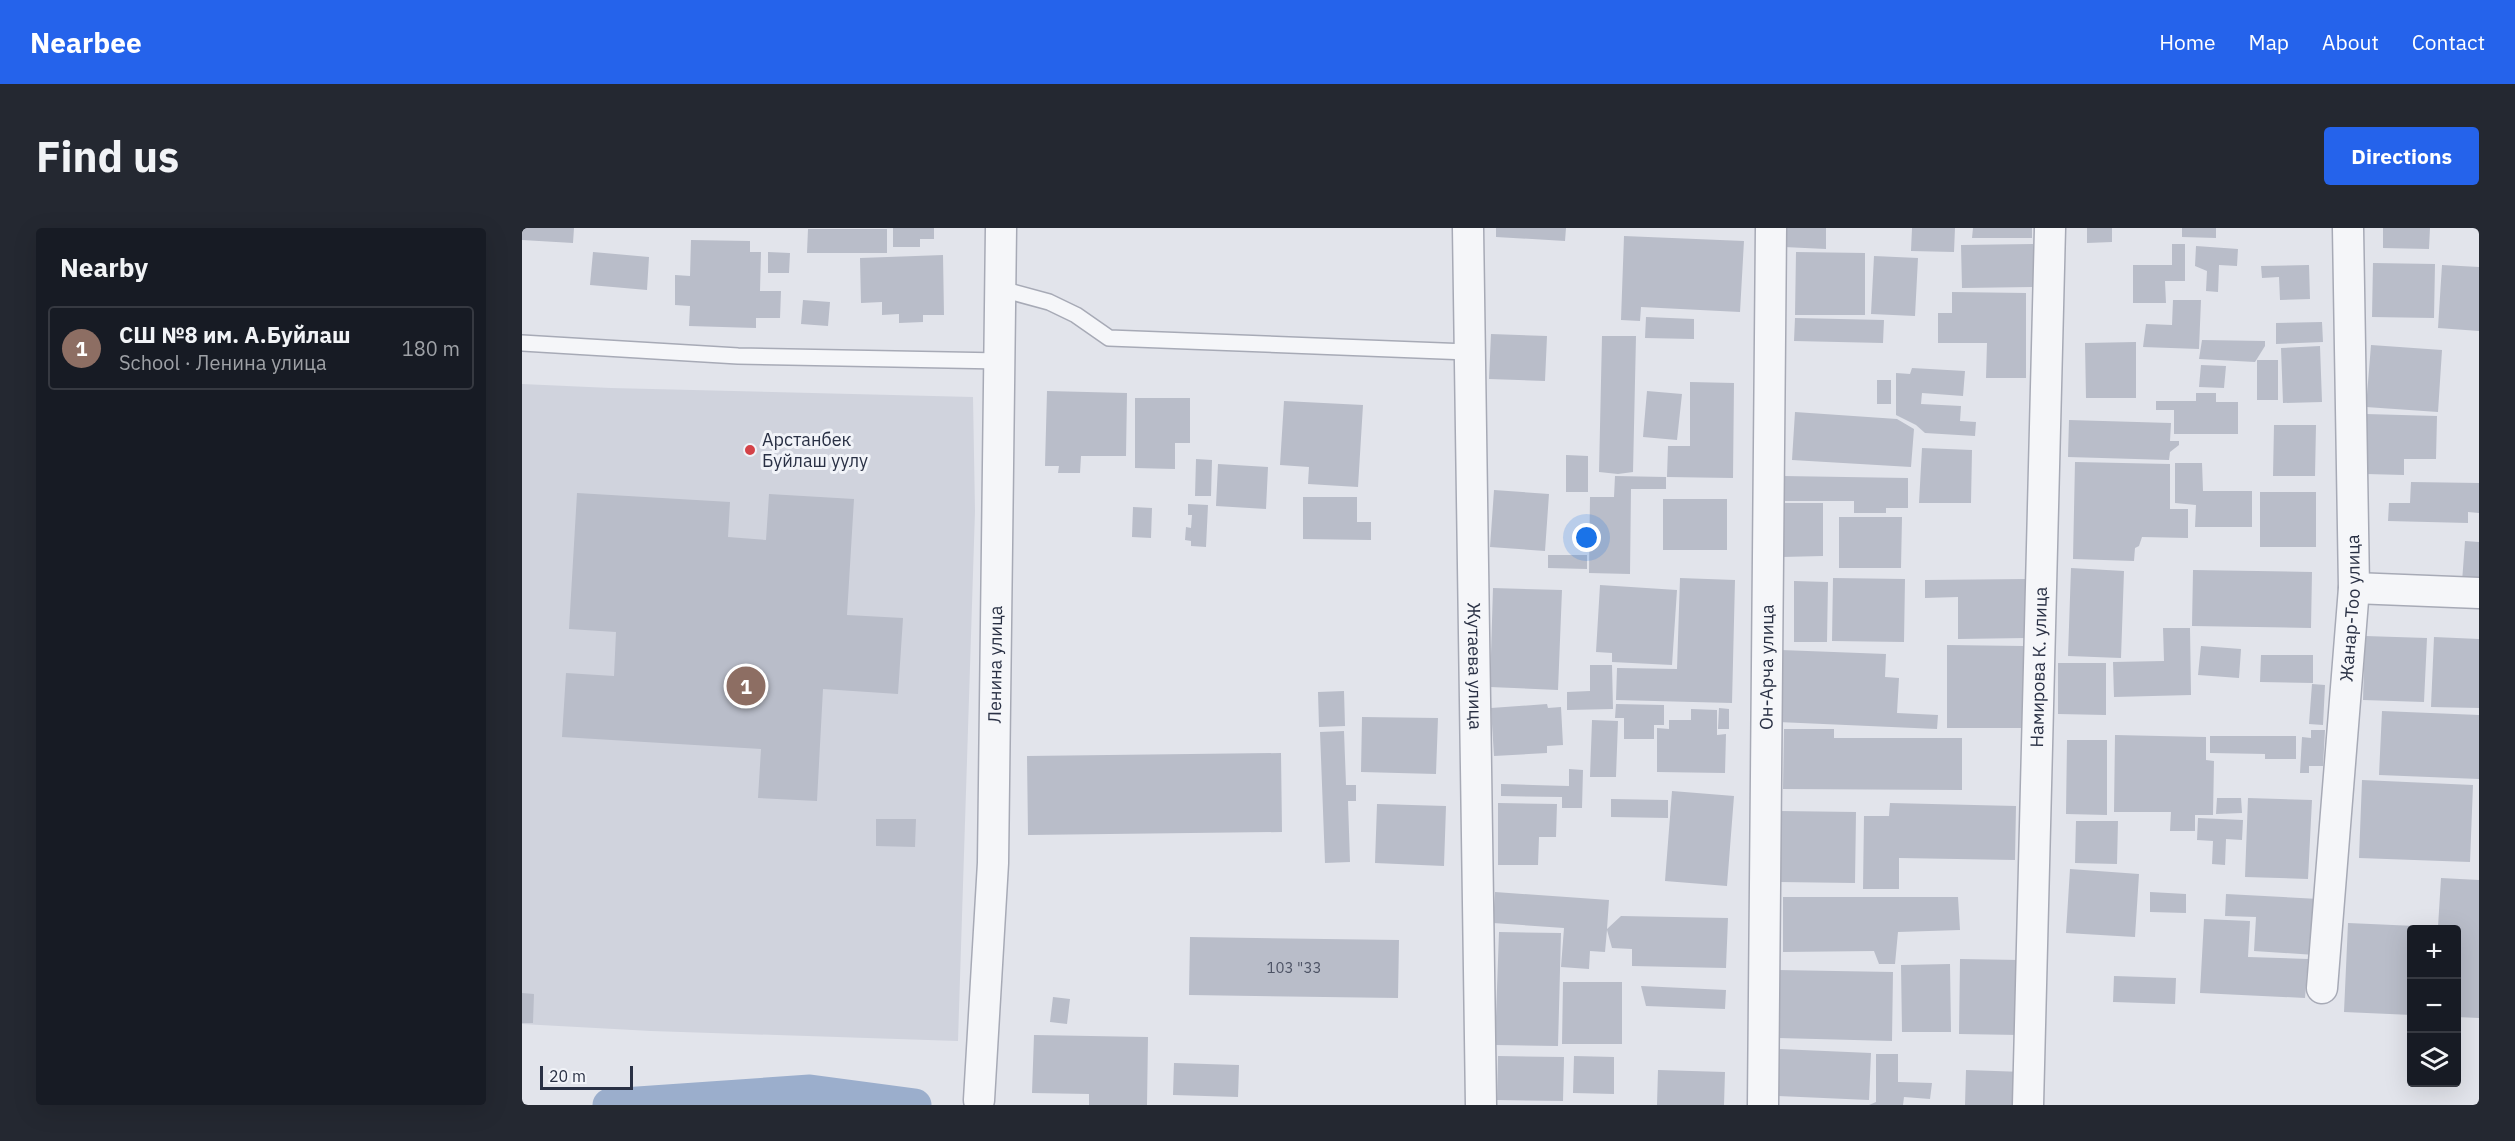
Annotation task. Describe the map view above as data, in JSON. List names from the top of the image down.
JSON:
{
  "streets": {
    "street": [
      "Жанар-Тоо улица",
      "Ленина улица",
      "Он-Арча улица",
      "Намирова К. улица",
      "Жутаева улица"
    ]
  },
  "places": ["Арстанбек Буйлаш уулу"],
  "house_numbers": ["103 \"33"],
  "scale_bar": "20 m",
  "page": {
    "header": "Nearbee",
    "nav": [
      "Home",
      "Map",
      "About",
      "Contact"
    ],
    "buttons": "Directions",
    "title": "Find us",
    "heading": "Nearby",
    "list": [
      {
        "mark": "1",
        "name": "СШ №8 им. А.Буйлаш",
        "note": "School · Ленина улица",
        "value": "180 m"
      }
    ],
    "pins": "1",
    "map_buttons": ["+", "−"],
    "scale": "20 m"
  }
}
